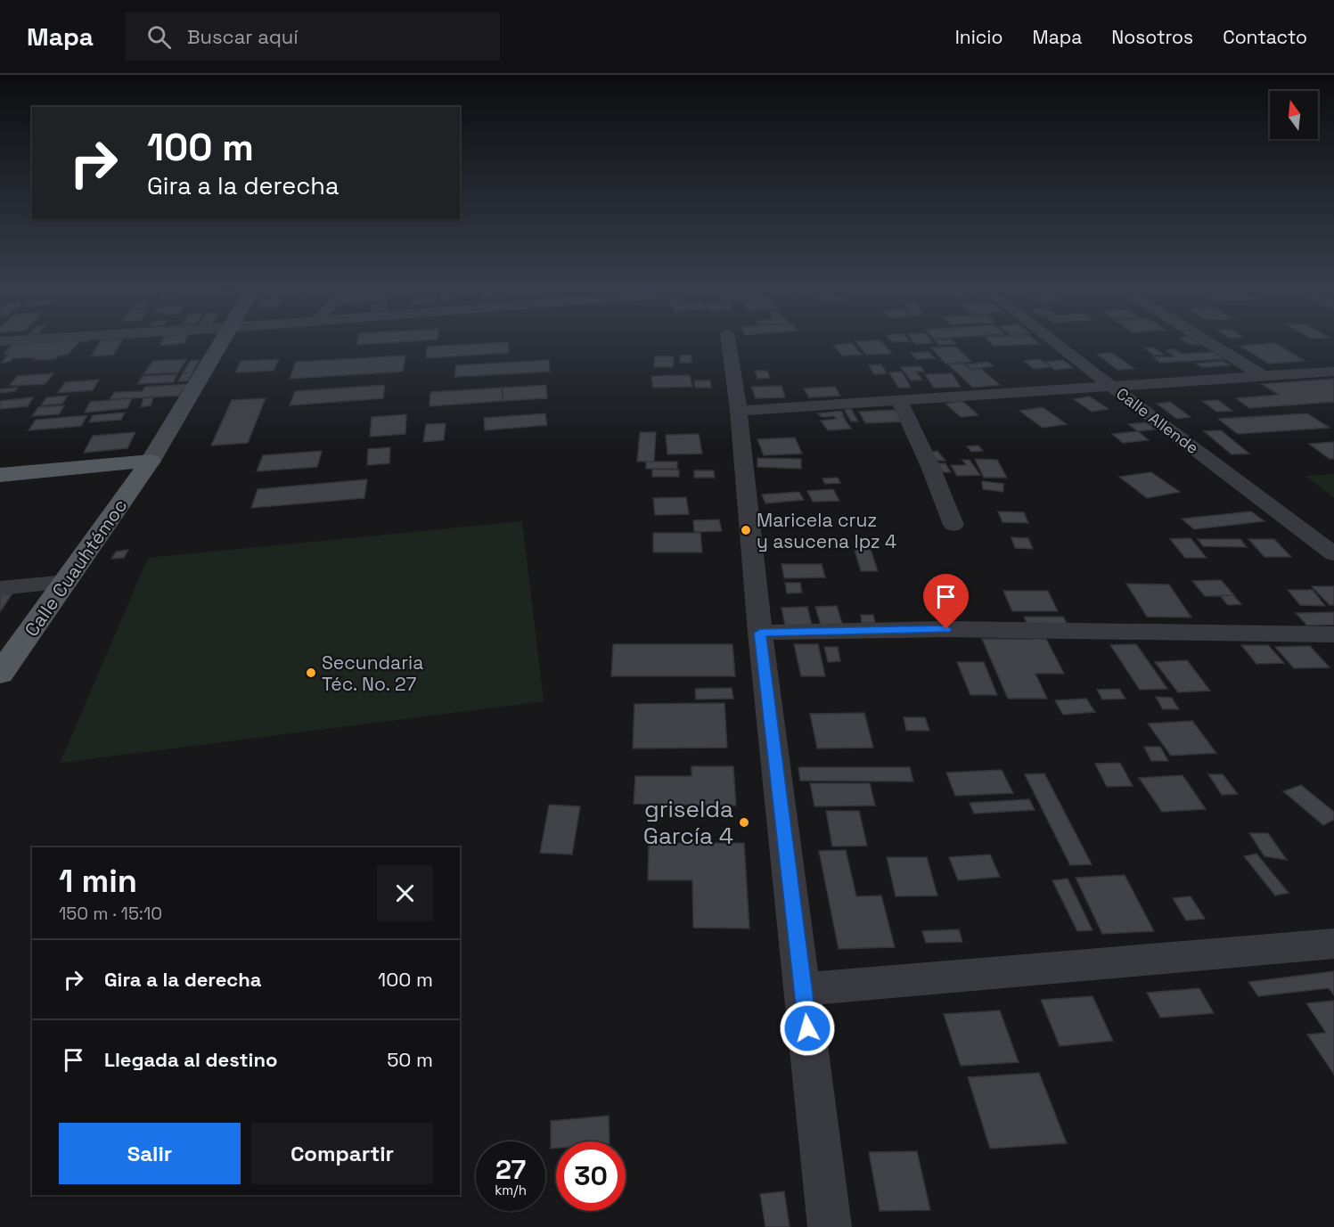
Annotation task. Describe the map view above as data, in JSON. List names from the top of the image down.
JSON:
{
  "streets": {
    "main road": ["Calle Cuauhtémoc"],
    "street": ["Calle Allende"]
  },
  "places": ["Maricela cruz y asucena lpz 4", "Secundaria Téc. No. 27", "griselda García 4"],
  "north": "top",
  "page": {
    "header": "Mapa",
    "search": "Buscar aquí",
    "nav": [
      "Inicio",
      "Mapa",
      "Nosotros",
      "Contacto"
    ],
    "turn": ["100 m", "Gira a la derecha"],
    "heading": ["1 min", "150 m · 15:10"],
    "list": [
      {
        "name": "Gira a la derecha",
        "value": "100 m"
      },
      {
        "name": "Llegada al destino",
        "value": "50 m"
      }
    ],
    "buttons": ["Salir", "Compartir"],
    "speed": "27 km/h",
    "limit": "30"
  }
}
